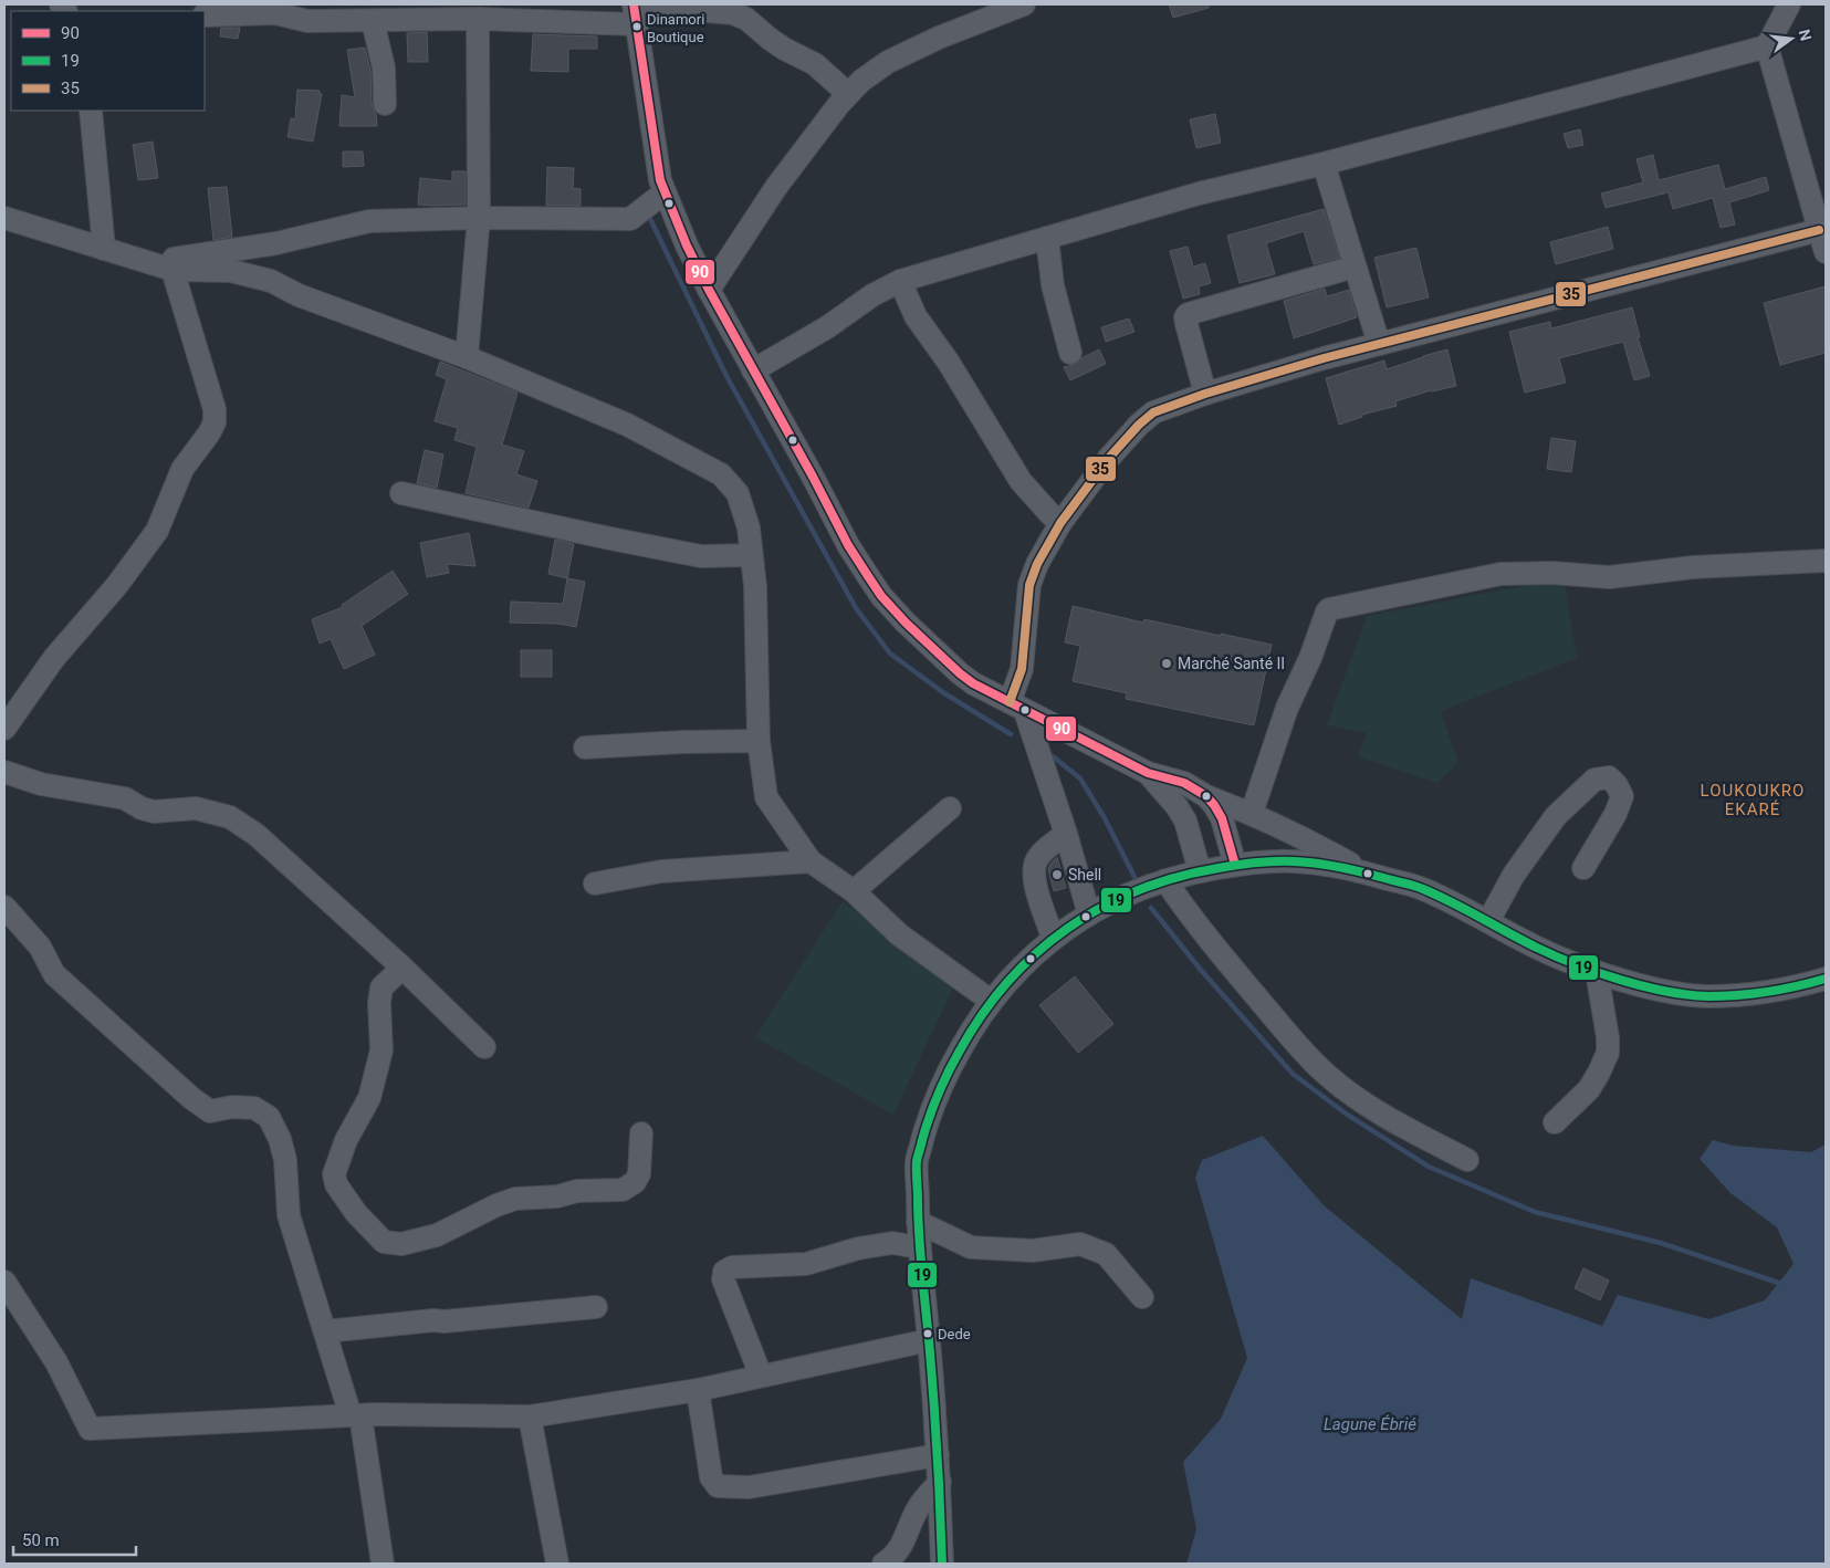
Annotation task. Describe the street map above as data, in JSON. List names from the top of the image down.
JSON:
{
  "districts": ["LOUKOUKRO EKARÉ"],
  "water": ["Lagune Ébrié"],
  "places": [
    "Dinamori Boutique",
    "Marché Santé II",
    "Shell",
    "Dede"
  ],
  "lines": ["transit line 90", "transit line 35", "transit line 19"],
  "legend": ["90", "19", "35"],
  "scale_bar": "50 m",
  "north": "right"
}
